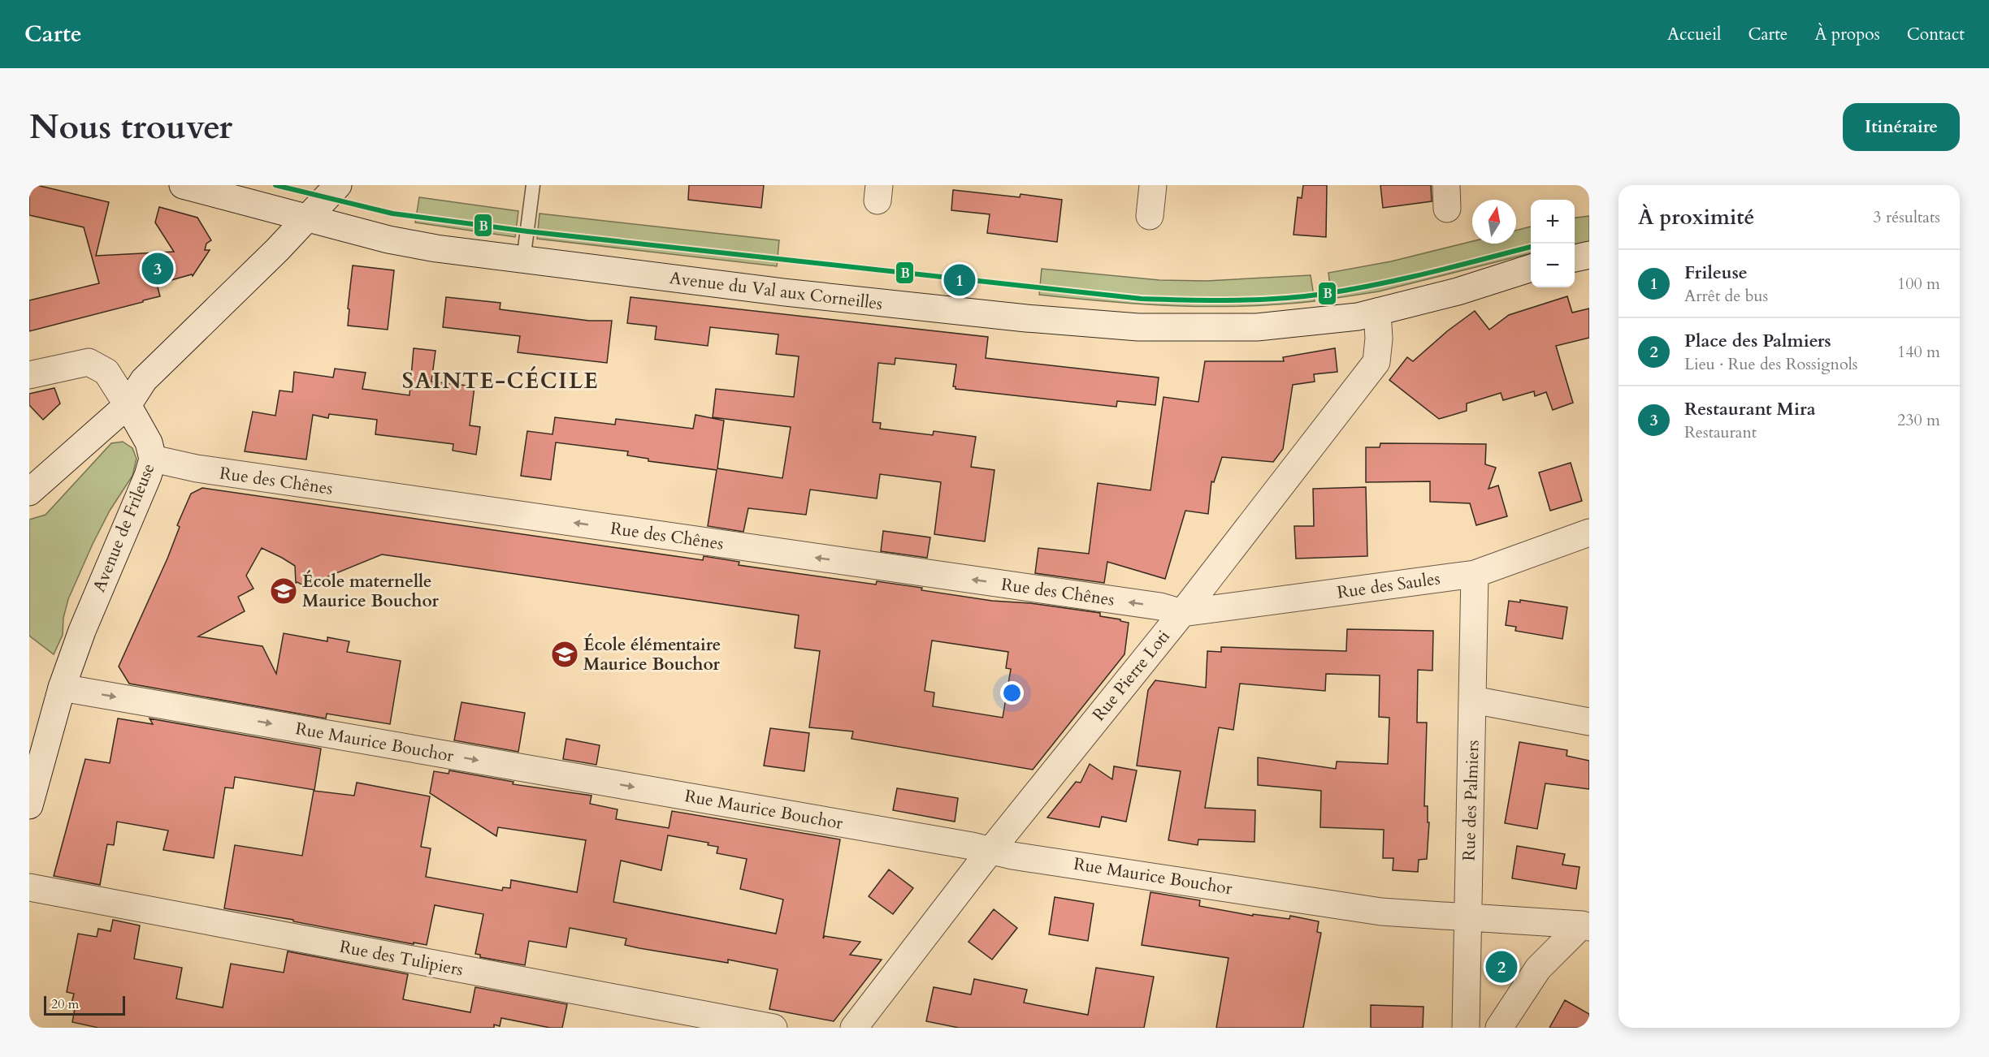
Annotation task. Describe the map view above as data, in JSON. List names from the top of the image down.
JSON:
{
  "streets": {
    "street": [
      "Avenue du Val aux Corneilles",
      "Rue des Chênes",
      "Avenue de Frileuse",
      "Rue des Saules",
      "Rue Pierre Loti",
      "Rue Maurice Bouchor",
      "Rue des Palmiers",
      "Rue des Tulipiers"
    ]
  },
  "crossings": [
    ["Avenue du Val aux Corneilles", "Rue Pierre Loti"],
    ["Rue des Chênes", "Avenue de Frileuse"],
    ["Rue des Chênes", "Rue des Saules"],
    ["Rue des Chênes", "Rue Pierre Loti"],
    ["Avenue de Frileuse", "Rue Maurice Bouchor"],
    ["Rue des Saules", "Rue Pierre Loti"],
    ["Rue des Saules", "Rue des Palmiers"],
    ["Rue Pierre Loti", "Rue Maurice Bouchor"],
    ["Rue Maurice Bouchor", "Rue des Palmiers"]
  ],
  "one_way": ["Rue des Chênes", "Rue Maurice Bouchor"],
  "districts": ["SAINTE-CÉCILE"],
  "places": {
    "school or university": ["École maternelle Maurice Bouchor", "École élémentaire Maurice Bouchor"]
  },
  "lines": ["transit line B"],
  "scale_bar": "20 m",
  "north": "top",
  "page": {
    "header": "Carte",
    "nav": [
      "Accueil",
      "Carte",
      "À propos",
      "Contact"
    ],
    "buttons": "Itinéraire",
    "title": "Nous trouver",
    "heading": ["À proximité", "3 résultats"],
    "map_buttons": ["+", "−"],
    "list": [
      {
        "mark": "1",
        "name": "Frileuse",
        "note": "Arrêt de bus",
        "value": "100 m"
      },
      {
        "mark": "2",
        "name": "Place des Palmiers",
        "note": "Lieu · Rue des Rossignols",
        "value": "140 m"
      },
      {
        "mark": "3",
        "name": "Restaurant Mira",
        "note": "Restaurant",
        "value": "230 m"
      }
    ],
    "pins": ["3", "1", "2"],
    "scale": "20 m"
  }
}
